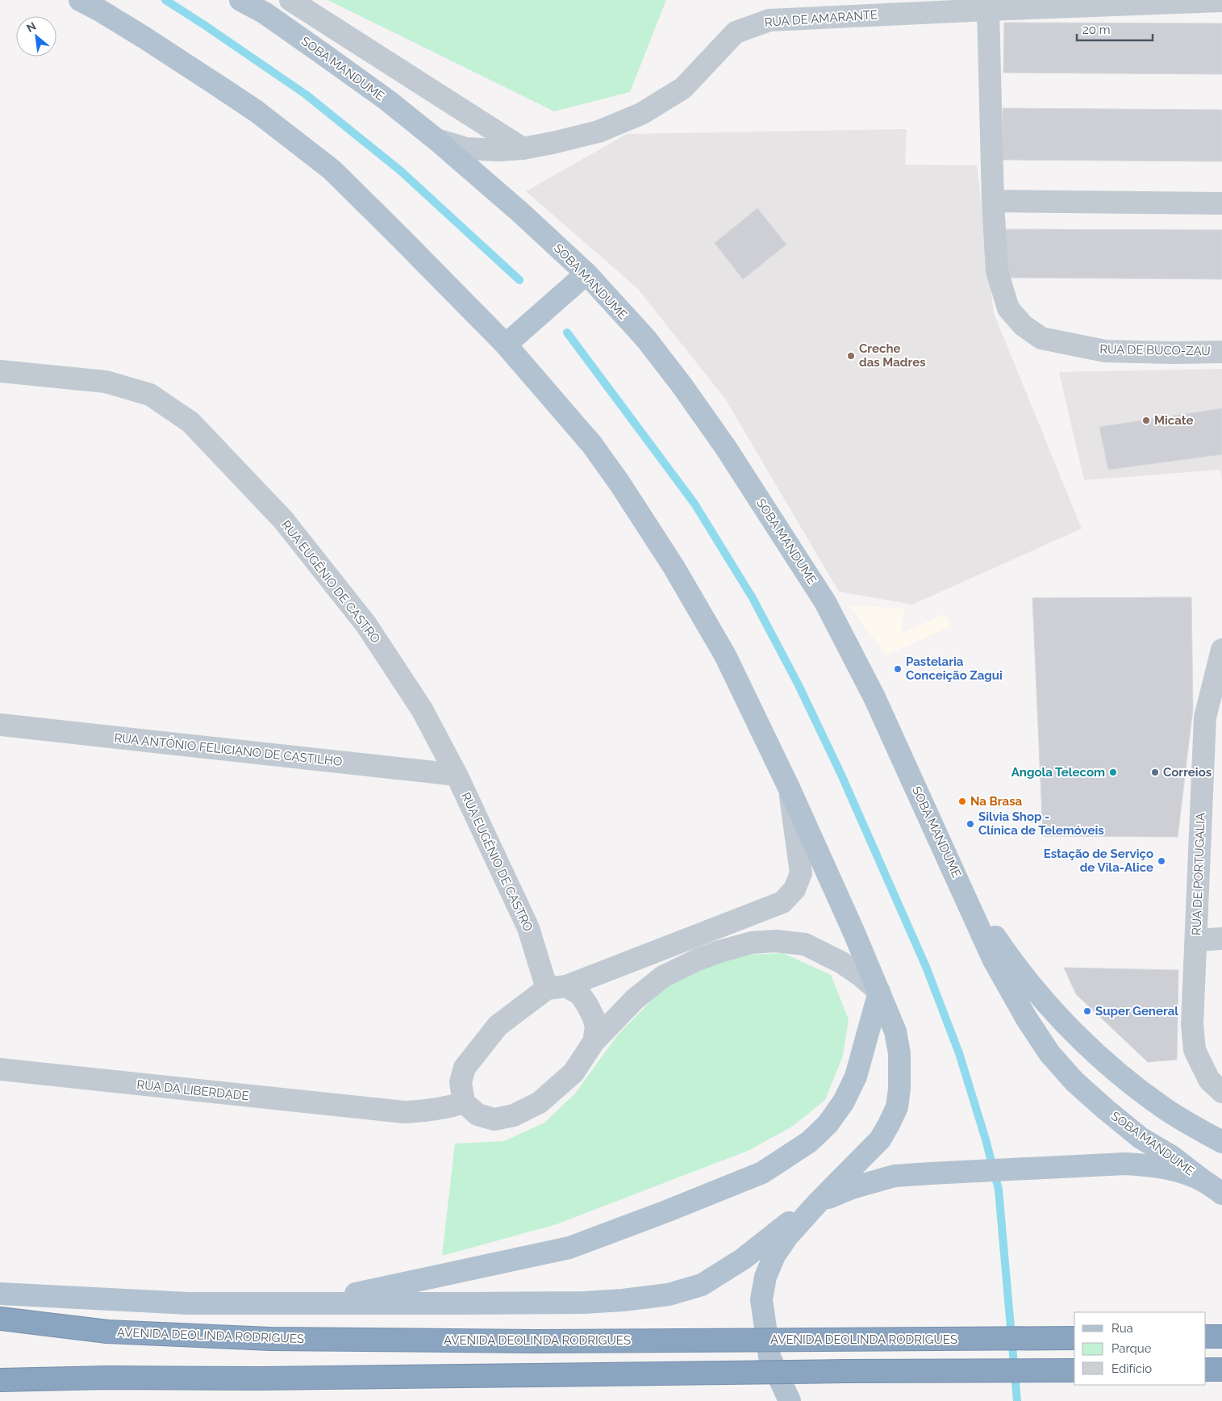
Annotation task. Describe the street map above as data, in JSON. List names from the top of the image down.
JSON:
{
  "streets": {
    "highway": ["AVENIDA DEOLINDA RODRIGUES"],
    "main road": ["SOBA MANDUME"],
    "street": [
      "RUA DE AMARANTE",
      "RUA DE BUCO-ZAU",
      "RUA EUGÊNIO DE CASTRO",
      "RUA ANTÓNIO FELICIANO DE CASTILHO",
      "RUA DE PORTUGALIA",
      "RUA DA LIBERDADE"
    ]
  },
  "crossings": [
    ["RUA DE AMARANTE", "SOBA MANDUME"],
    ["RUA EUGÊNIO DE CASTRO", "RUA ANTÓNIO FELICIANO DE CASTILHO"]
  ],
  "places": [
    "Creche das Madres",
    "Micate",
    "Pastelaria Conceição Zagui",
    "Angola Telecom",
    "Correios",
    "Na Brasa",
    "Silvia Shop - Clínica de Telemóveis",
    "Estação de Serviço de Vila-Alice",
    "Super General"
  ],
  "legend": ["Rua", "Parque", "Edifício"],
  "scale_bar": "20 m",
  "north": "top left"
}
